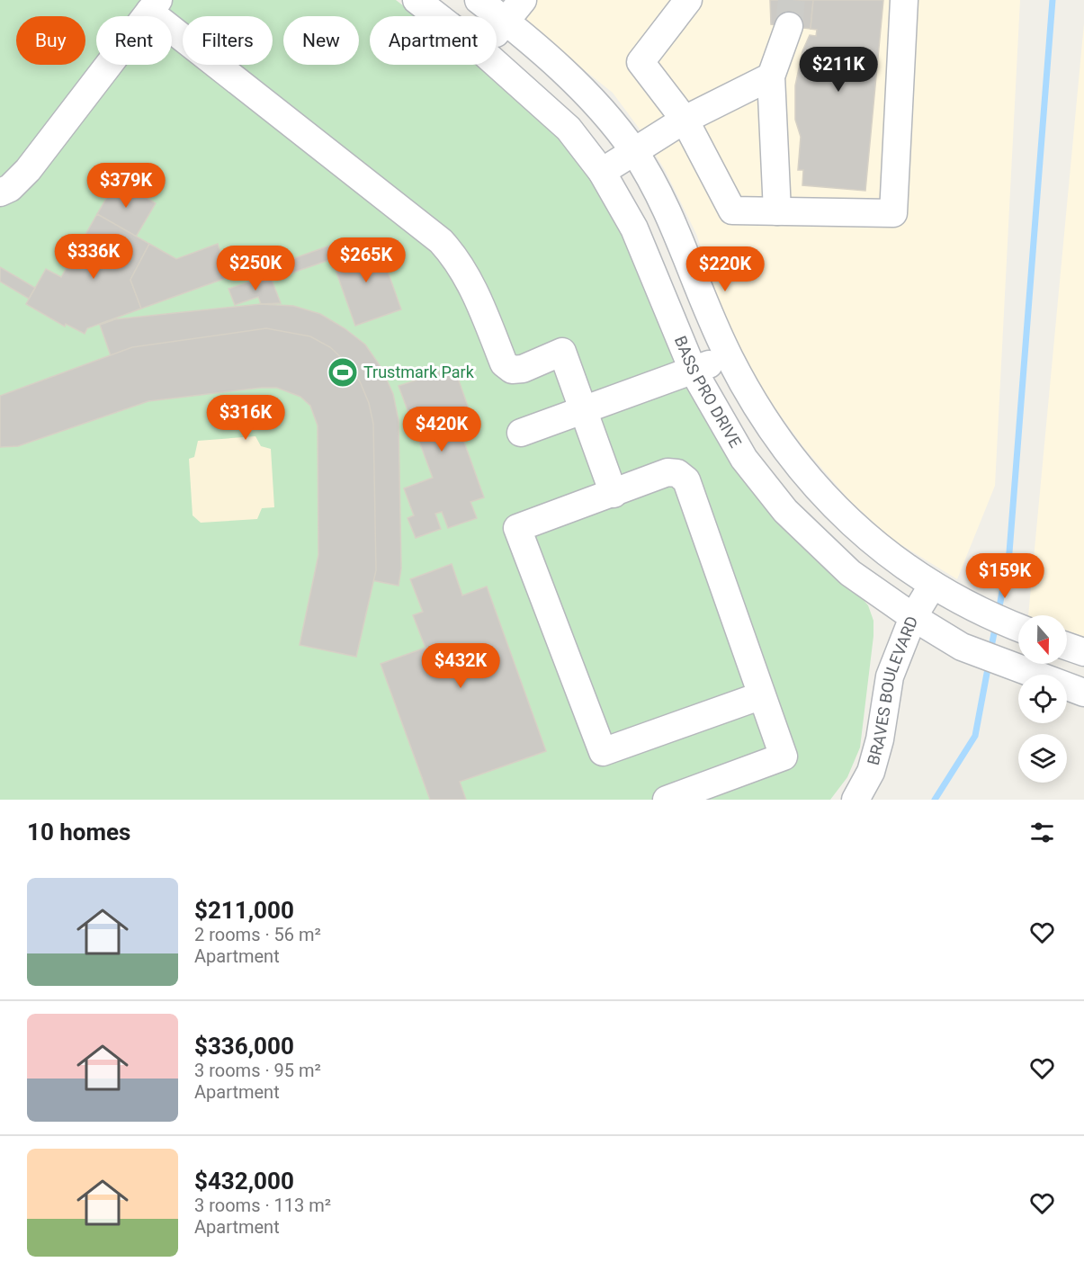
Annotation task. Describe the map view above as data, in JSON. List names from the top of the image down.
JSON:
{
  "streets": {
    "street": ["BASS PRO DRIVE", "BRAVES BOULEVARD"]
  },
  "crossings": [
    ["BASS PRO DRIVE", "BRAVES BOULEVARD"]
  ],
  "places": {
    "sports": ["Trustmark Park"]
  },
  "north": "bottom",
  "page": {
    "chip": [
      "Buy",
      "Rent",
      "Filters",
      "New",
      "Apartment"
    ],
    "price": [
      "$211K",
      "$379K",
      "$336K",
      "$265K",
      "$250K",
      "$220K",
      "$316K",
      "$420K",
      "$159K",
      "$432K"
    ],
    "heading": "10 homes",
    "list": [
      {
        "name": "$211,000",
        "note": "2 rooms · 56 m² · Apartment"
      },
      {
        "name": "$336,000",
        "note": "3 rooms · 95 m² · Apartment"
      },
      {
        "name": "$432,000",
        "note": "3 rooms · 113 m² · Apartment"
      }
    ]
  }
}
